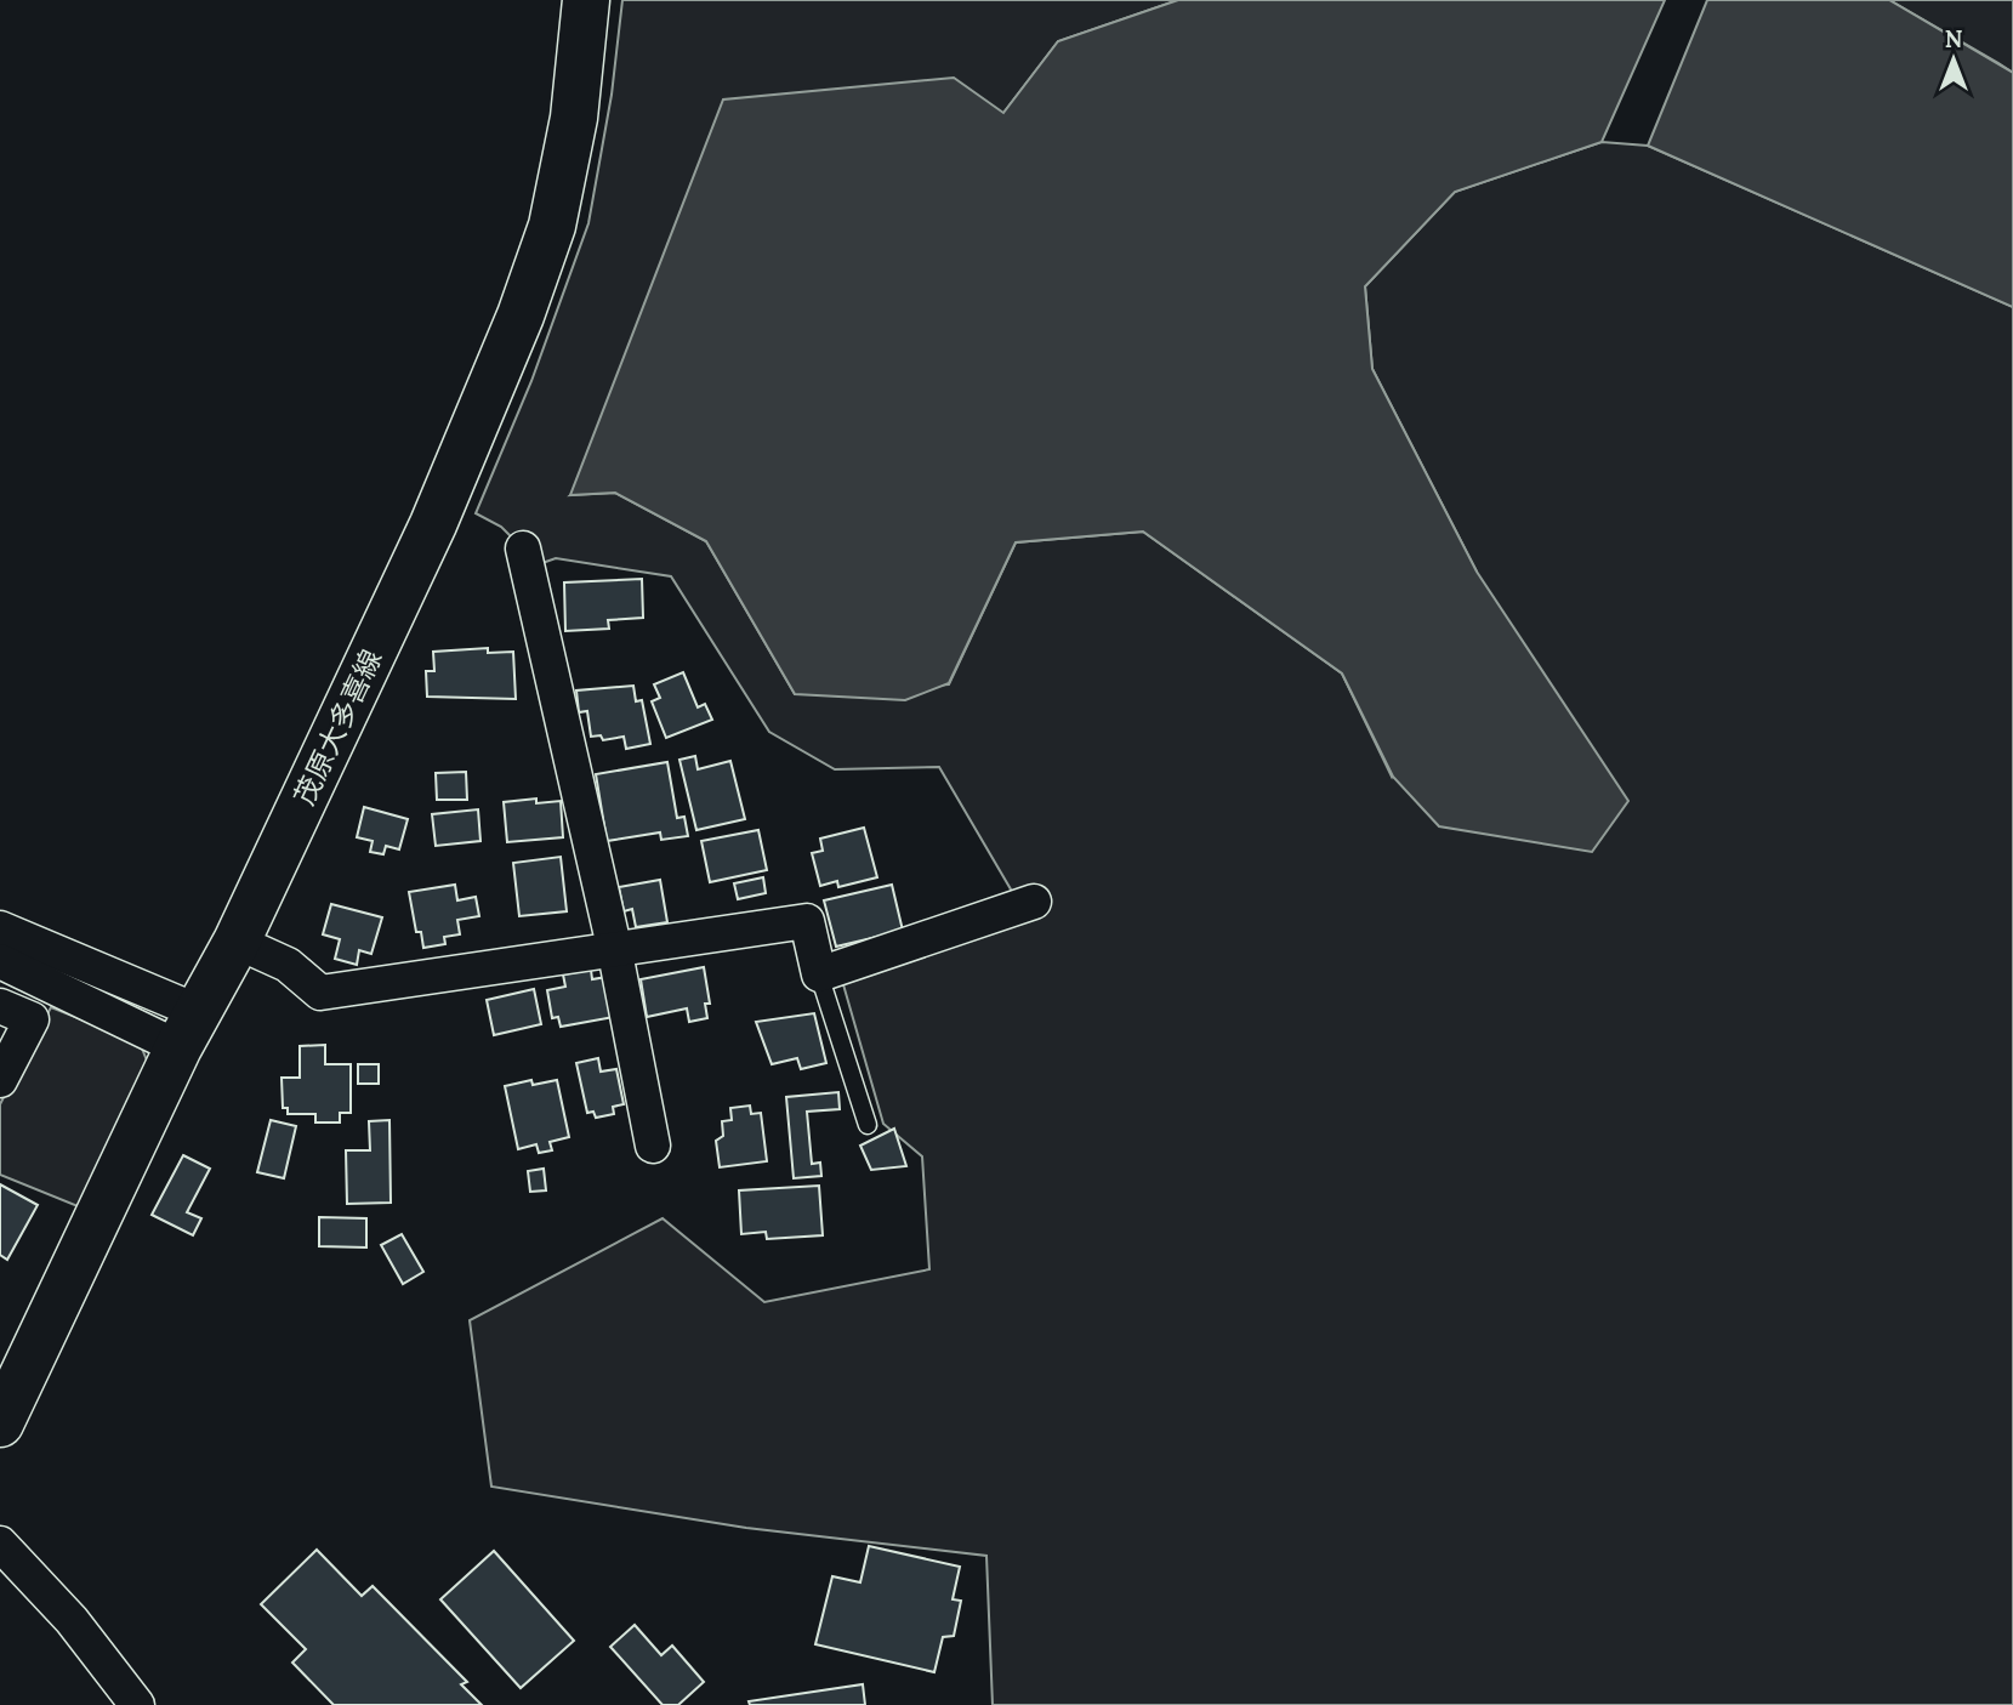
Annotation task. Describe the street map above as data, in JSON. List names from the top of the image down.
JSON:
{
  "streets": {
    "main road": ["茂原大多喜線"]
  },
  "north": "top"
}
